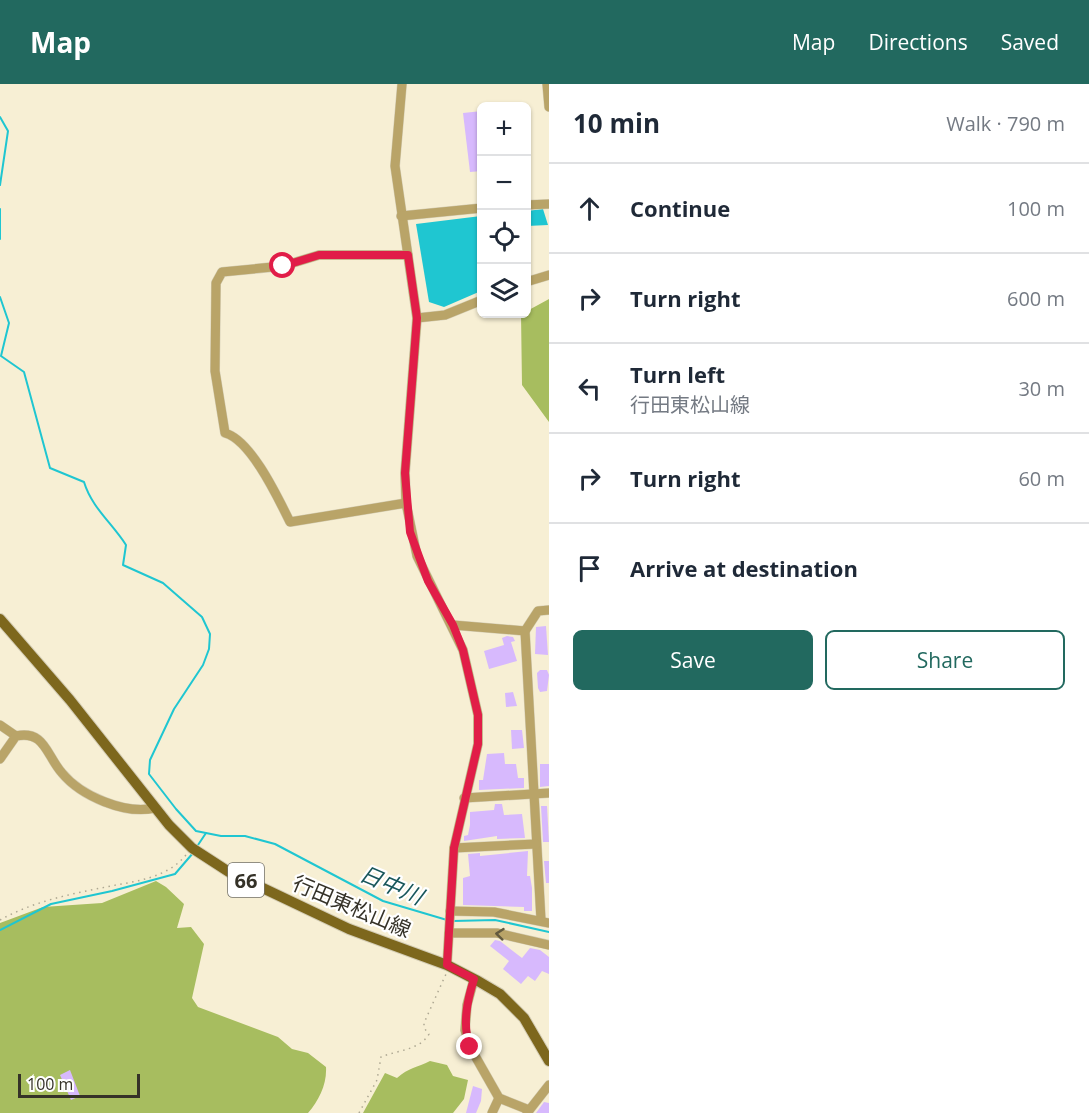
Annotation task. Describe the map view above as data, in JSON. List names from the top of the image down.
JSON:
{
  "streets": {
    "main road": ["66", "行田東松山線"]
  },
  "water": ["日中川"],
  "scale_bar": "100 m",
  "page": {
    "header": "Map",
    "nav": ["Map", "Directions", "Saved"],
    "heading": ["10 min", "Walk · 790 m"],
    "map_buttons": ["+", "−"],
    "list": [
      ["Continue", "100 m"],
      ["Turn right", "600 m"],
      ["Turn left", "行田東松山線", "30 m"],
      ["Turn right", "60 m"],
      "Arrive at destination"
    ],
    "buttons": ["Save", "Share"],
    "scale": "100 m"
  }
}
